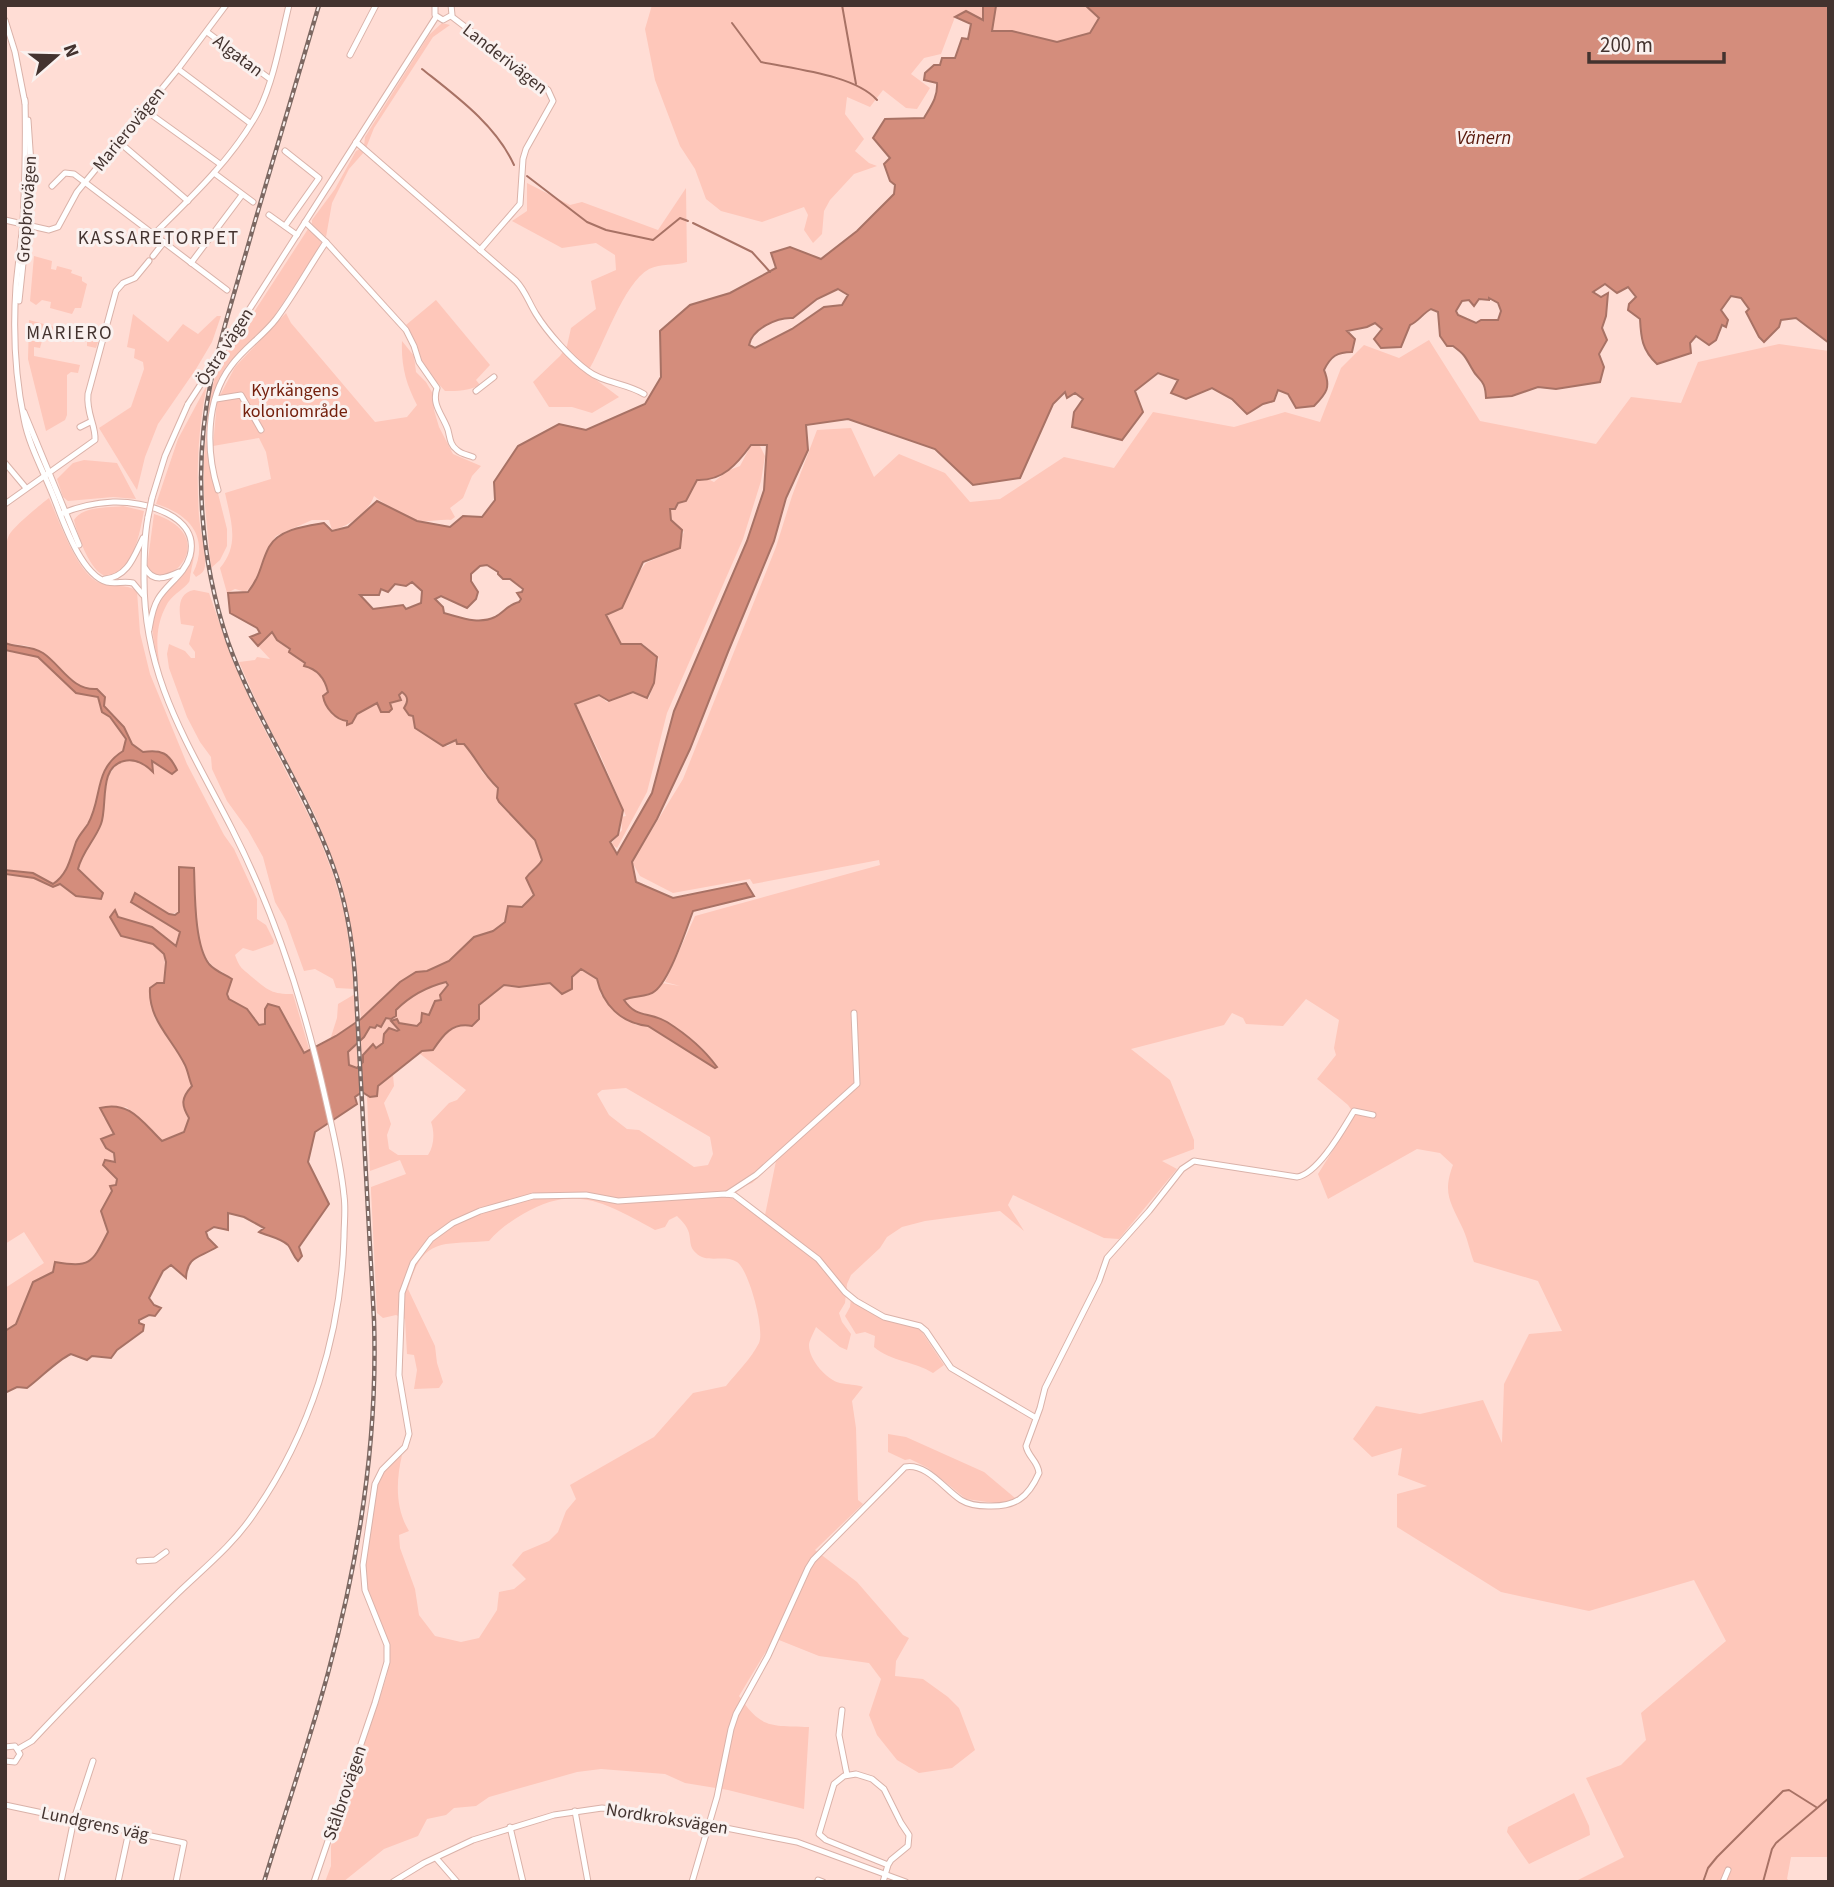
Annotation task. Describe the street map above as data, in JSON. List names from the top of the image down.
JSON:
{
  "streets": {
    "street": [
      "Algatan",
      "Landerivägen",
      "Marierovägen",
      "Gropbrovägen",
      "Östra vägen",
      "Stålbrovägen",
      "Nordkroksvägen",
      "Lundgrens väg"
    ]
  },
  "crossings": [
    ["Algatan", "Marierovägen"],
    ["Marierovägen", "Gropbrovägen"]
  ],
  "districts": ["KASSARETORPET", "MARIERO"],
  "water": ["Vänern"],
  "parks": ["Kyrkängens koloniområde"],
  "scale_bar": "200 m",
  "north": "right"
}
